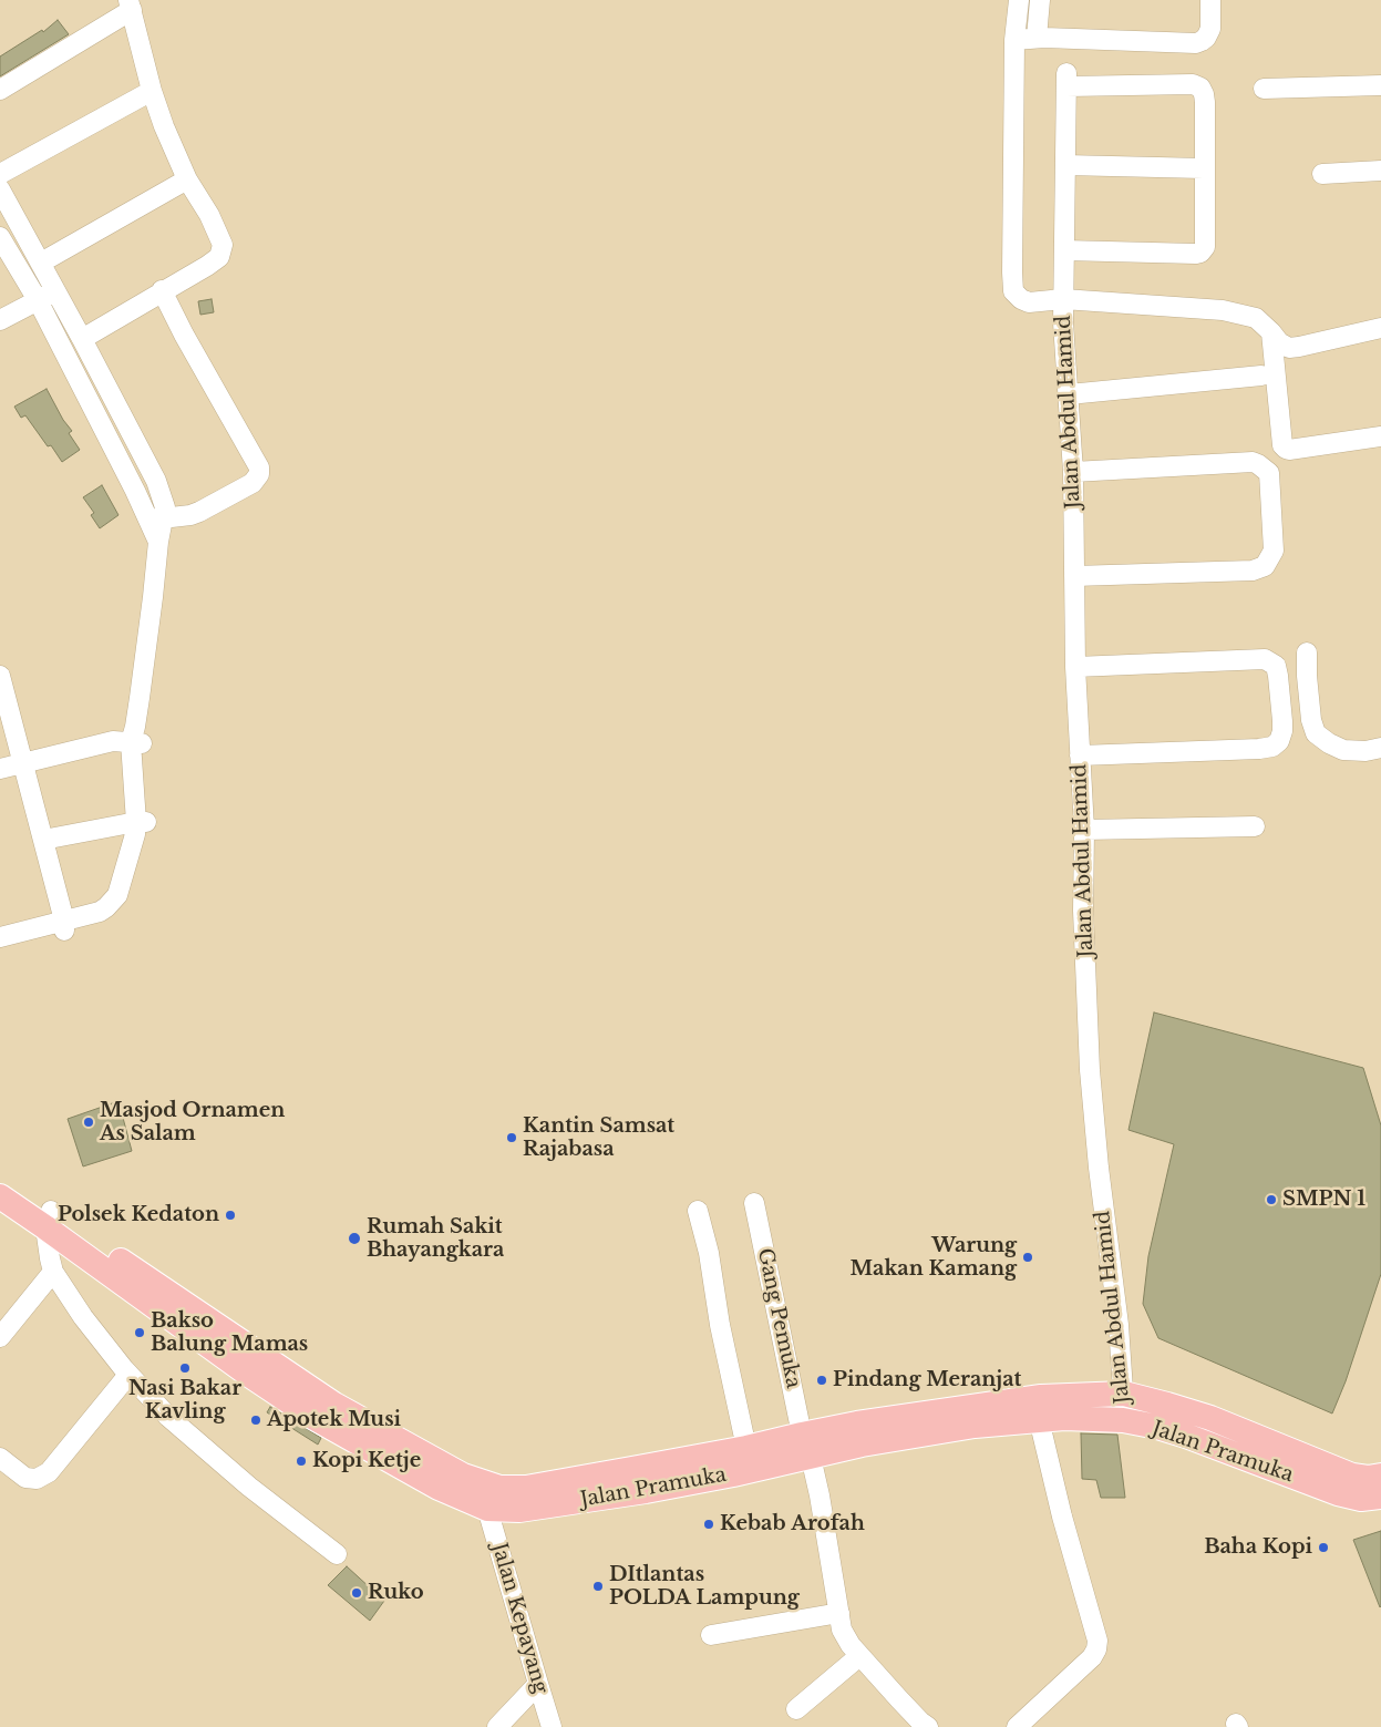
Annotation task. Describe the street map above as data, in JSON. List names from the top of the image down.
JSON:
{
  "streets": {
    "main road": ["Jalan Pramuka"],
    "street": ["Jalan Abdul Hamid", "Gang Pemuka", "Jalan Kepayang"]
  },
  "crossings": [
    ["Jalan Abdul Hamid", "Jalan Pramuka"],
    ["Gang Pemuka", "Jalan Pramuka"],
    ["Jalan Pramuka", "Jalan Kepayang"]
  ],
  "places": [
    "Masjod Ornamen As Salam",
    "Kantin Samsat Rajabasa",
    "SMPN 1",
    "Polsek Kedaton",
    "Rumah Sakit Bhayangkara",
    "Warung Makan Kamang",
    "Bakso Balung Mamas",
    "Nasi Bakar Kavling",
    "Pindang Meranjat",
    "Apotek Musi",
    "Kopi Ketje",
    "Kebab Arofah",
    "Baha Kopi",
    "DItlantas POLDA Lampung",
    "Ruko"
  ]
}
